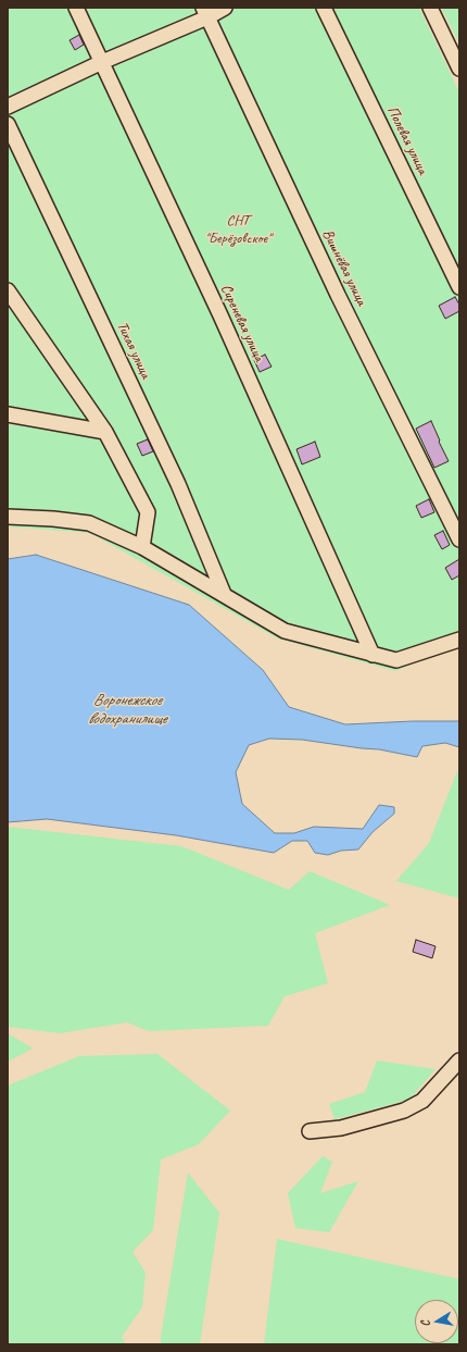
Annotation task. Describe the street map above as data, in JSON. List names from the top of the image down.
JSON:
{
  "streets": {
    "street": [
      "Полевая улица",
      "Вишнёвая улица",
      "Сиреневая улица",
      "Тихая улица"
    ]
  },
  "water": ["Воронежское водохранилище"],
  "parks": ["СНТ \"Берёзовское\""],
  "north": "left"
}
